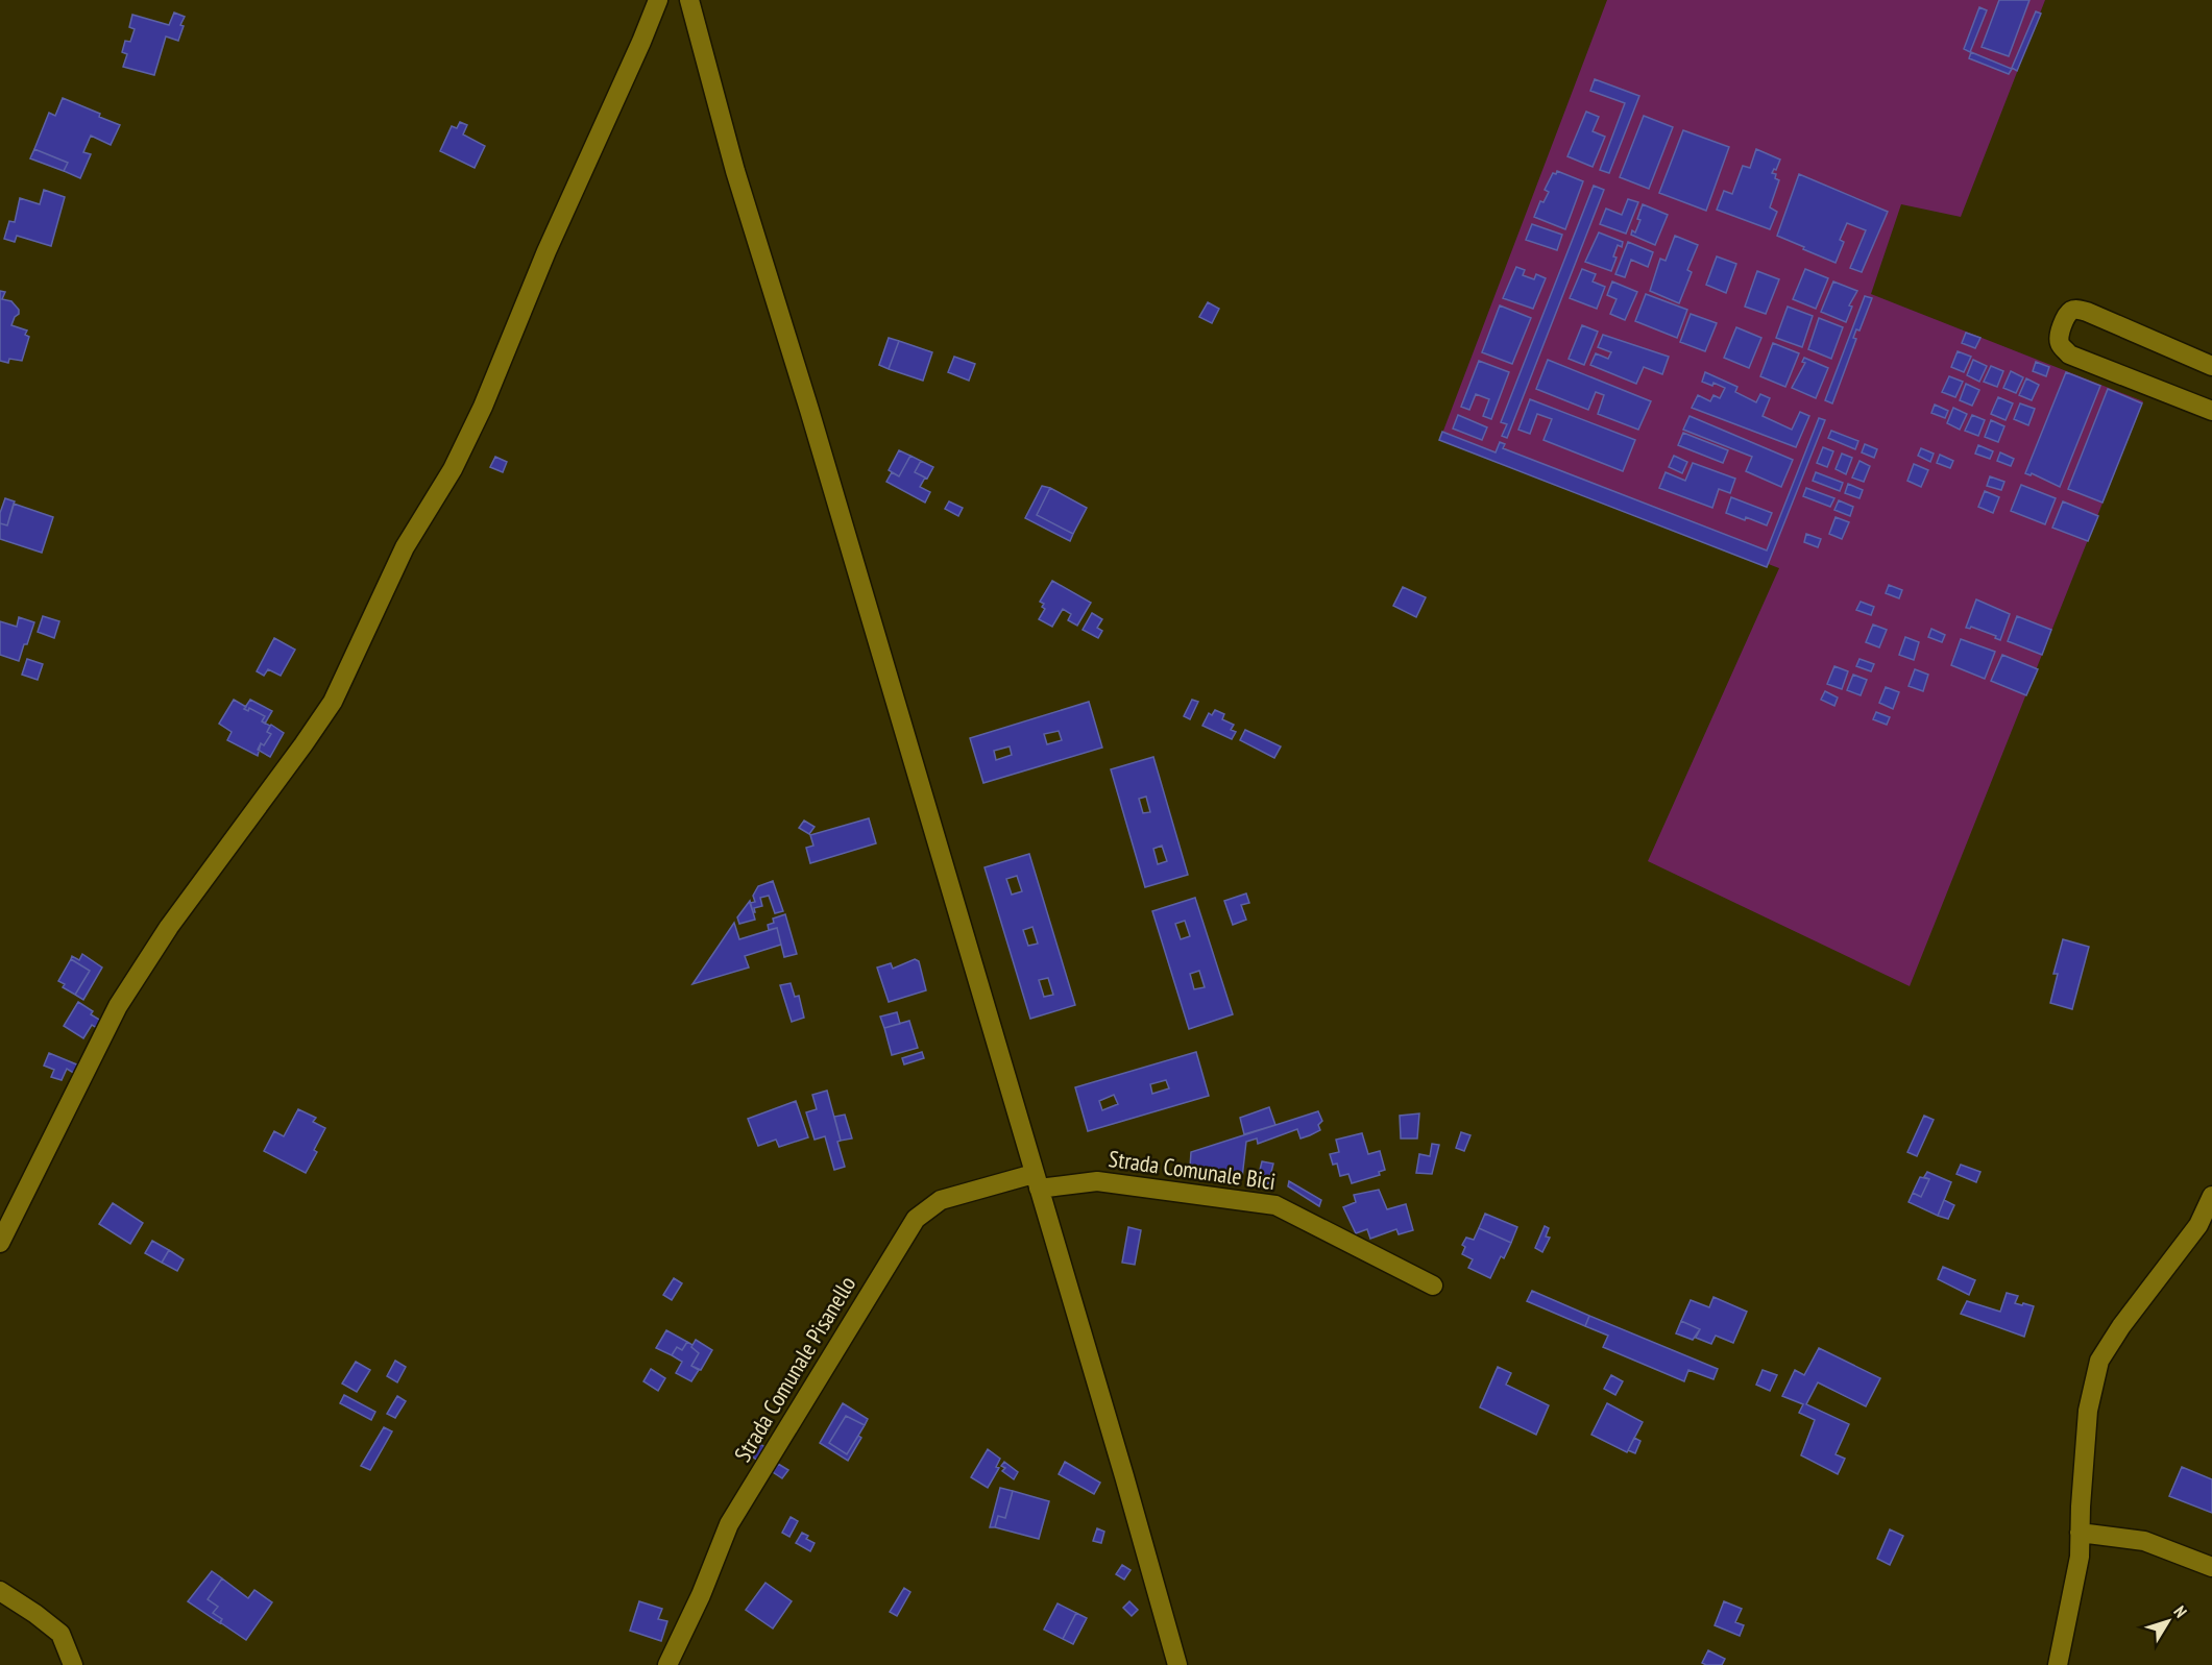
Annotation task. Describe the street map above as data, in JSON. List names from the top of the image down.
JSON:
{
  "streets": {
    "street": ["Strada Comunale Bici", "Strada Comunale Pisanello"]
  },
  "crossings": [
    ["Strada Comunale Bici", "Strada Comunale Pisanello"]
  ],
  "north": "top right"
}
